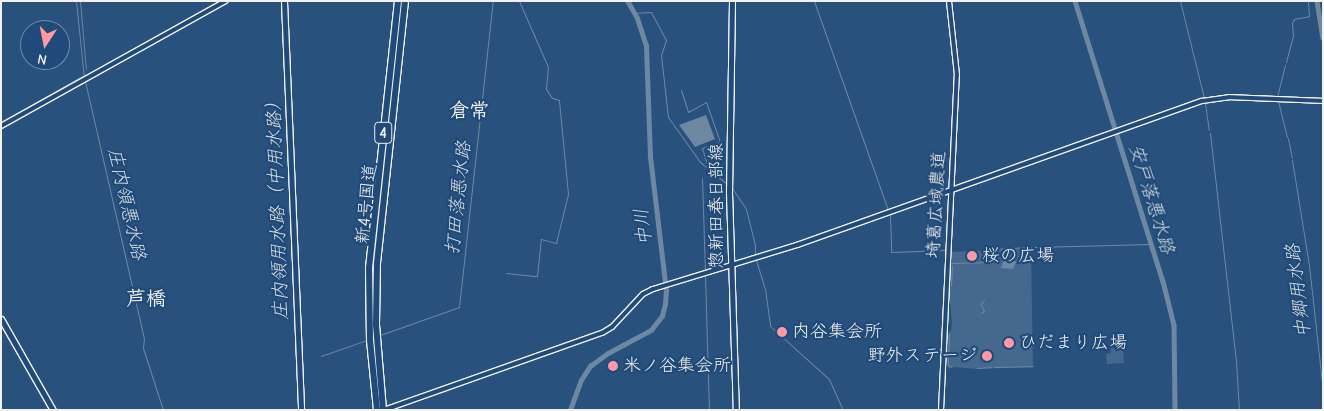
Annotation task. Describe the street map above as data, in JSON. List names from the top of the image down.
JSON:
{
  "streets": {
    "highway": ["4", "新4号国道"],
    "main road": ["惣新田春日部線"],
    "street": ["埼葛広域農道"]
  },
  "districts": ["倉常", "芦橋"],
  "water": [
    "打田落悪水路",
    "安戸落悪水路",
    "庄内領悪水路",
    "庄内領用水路（中用水路）",
    "中川",
    "中郷用水路"
  ],
  "places": [
    "桜の広場",
    "内谷集会所",
    "ひだまり広場",
    "野外ステージ",
    "米ノ谷集会所"
  ],
  "north": "bottom"
}
